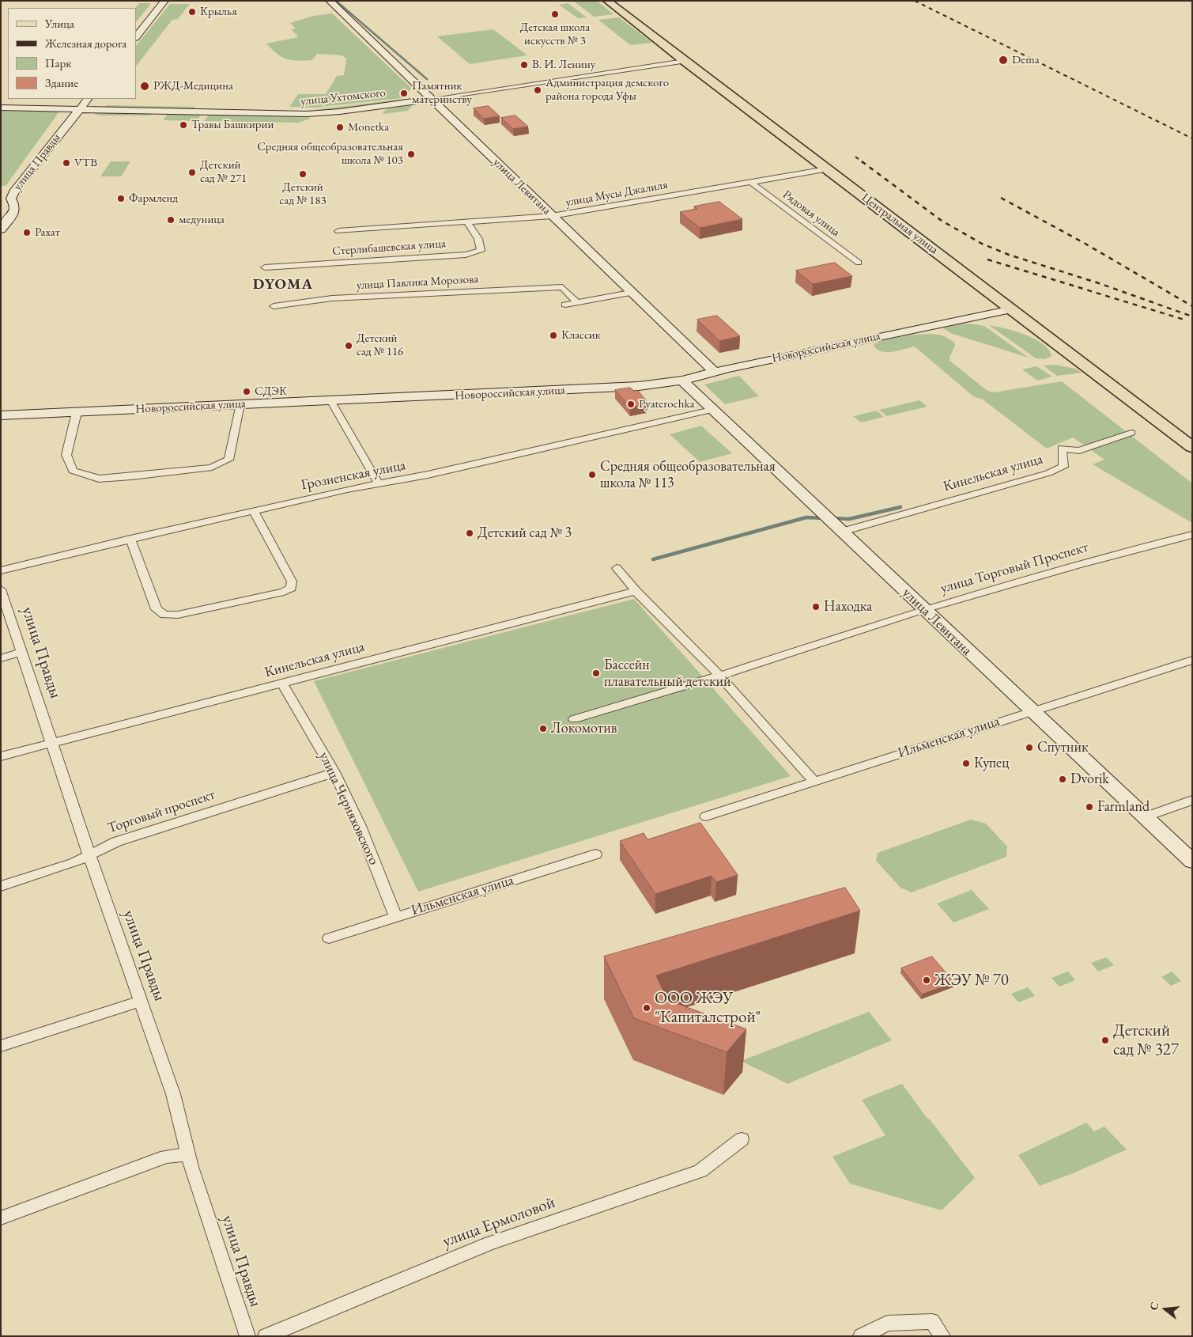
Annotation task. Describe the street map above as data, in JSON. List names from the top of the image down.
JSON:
{
  "streets": {
    "main road": ["Центральная улица"],
    "street": [
      "улица Ухтомского",
      "улица Правды",
      "улица Левитана",
      "улица Мусы Джалиля",
      "Рядовая улица",
      "Стерлибашевская улица",
      "улица Павлика Морозова",
      "Новороссийская улица",
      "Кинельская улица",
      "Грозненская улица",
      "улица Торговый Проспект",
      "Ильменская улица",
      "улица Черняховского",
      "Торговый проспект",
      "улица Ермоловой"
    ]
  },
  "crossings": [
    ["улица Ухтомского", "улица Правды"],
    ["улица Ухтомского", "улица Левитана"],
    ["улица Ухтомского", "Центральная улица"],
    ["улица Правды", "Кинельская улица"],
    ["улица Правды", "Торговый проспект"],
    ["улица Левитана", "улица Мусы Джалиля"],
    ["улица Левитана", "Новороссийская улица"],
    ["улица Левитана", "Кинельская улица"],
    ["улица Левитана", "Грозненская улица"],
    ["улица Левитана", "улица Торговый Проспект"],
    ["улица Левитана", "Ильменская улица"],
    ["улица Мусы Джалиля", "Рядовая улица"],
    ["улица Мусы Джалиля", "Центральная улица"],
    ["улица Мусы Джалиля", "Стерлибашевская улица"],
    ["Центральная улица", "Новороссийская улица"],
    ["Кинельская улица", "улица Черняховского"],
    ["Ильменская улица", "улица Черняховского"],
    ["улица Черняховского", "Торговый проспект"]
  ],
  "districts": ["DYOMA"],
  "places": [
    "Крылья",
    "Детская школа искусств № 3",
    "Dema",
    "В. И. Ленину",
    "РЖД-Медицина",
    "Администрация демского района города Уфы",
    "Памятник материнству",
    "Травы Башкирии",
    "Monetka",
    "Средняя общеобразовательная школа № 103",
    "VTB",
    "Детский сад № 271",
    "Детский сад № 183",
    "Фармленд",
    "медуница",
    "Рахат",
    "Классик",
    "Детский сад № 116",
    "СДЭК",
    "Pyaterochka",
    "Средняя общеобразовательная школа № 113",
    "Детский сад № 3",
    "Находка",
    "Бассейн плавательный детский",
    "Локомотив",
    "Спутник",
    "Купец",
    "Dvorik",
    "Farmland",
    "ЖЭУ № 70",
    "ООО ЖЭУ \"Капиталстрой\"",
    "Детский сад № 327"
  ],
  "legend": [
    "Улица",
    "Железная дорога",
    "Парк",
    "Здание"
  ],
  "north": "left"
}
